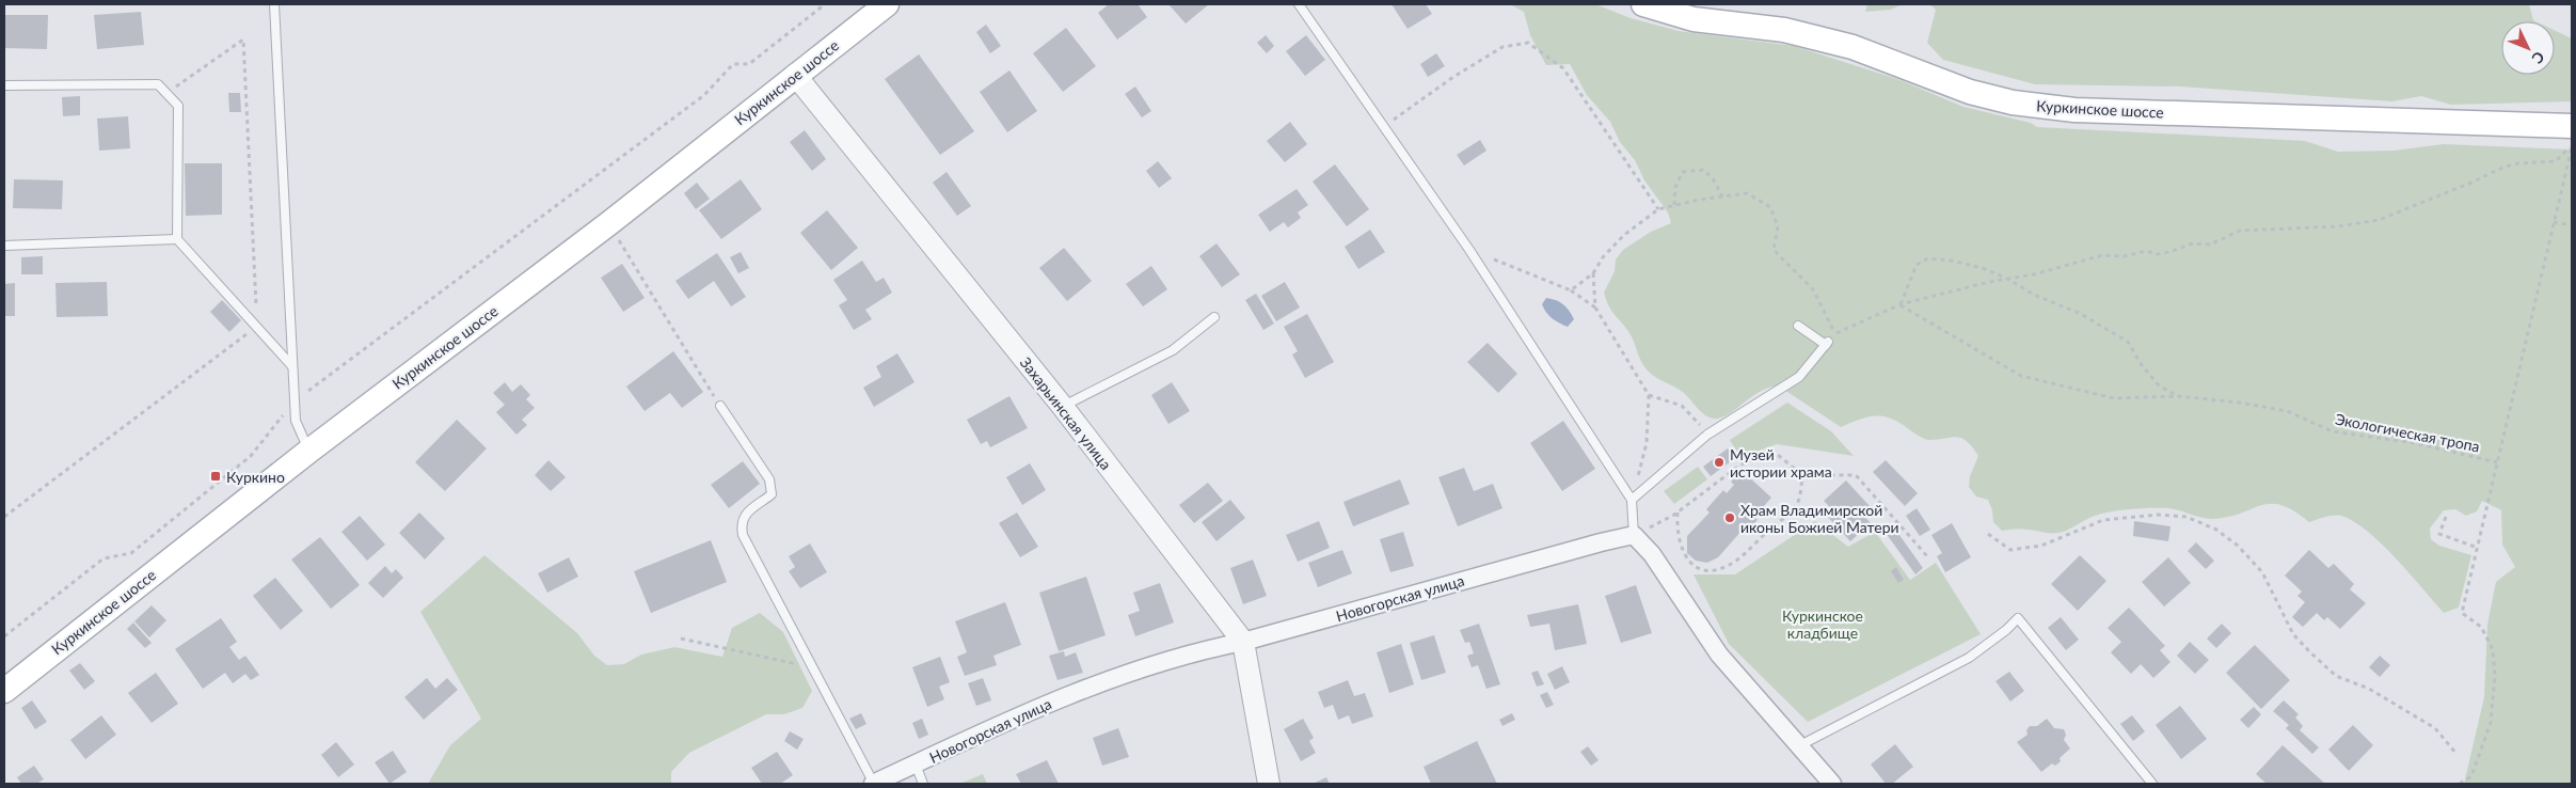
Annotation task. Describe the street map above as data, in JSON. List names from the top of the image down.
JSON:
{
  "streets": {
    "main road": ["Куркинское шоссе"],
    "street": ["Захарьинская улица", "Новогорская улица"],
    "path": ["Экологическая тропа"]
  },
  "crossings": [
    ["Куркинское шоссе", "Захарьинская улица"],
    ["Захарьинская улица", "Новогорская улица"]
  ],
  "parks": ["Куркинское кладбище"],
  "places": {
    "other": ["Музей истории храма", "Храм Владимирской иконы Божией Матери"],
    "transit": ["Куркино"]
  },
  "north": "bottom right"
}
